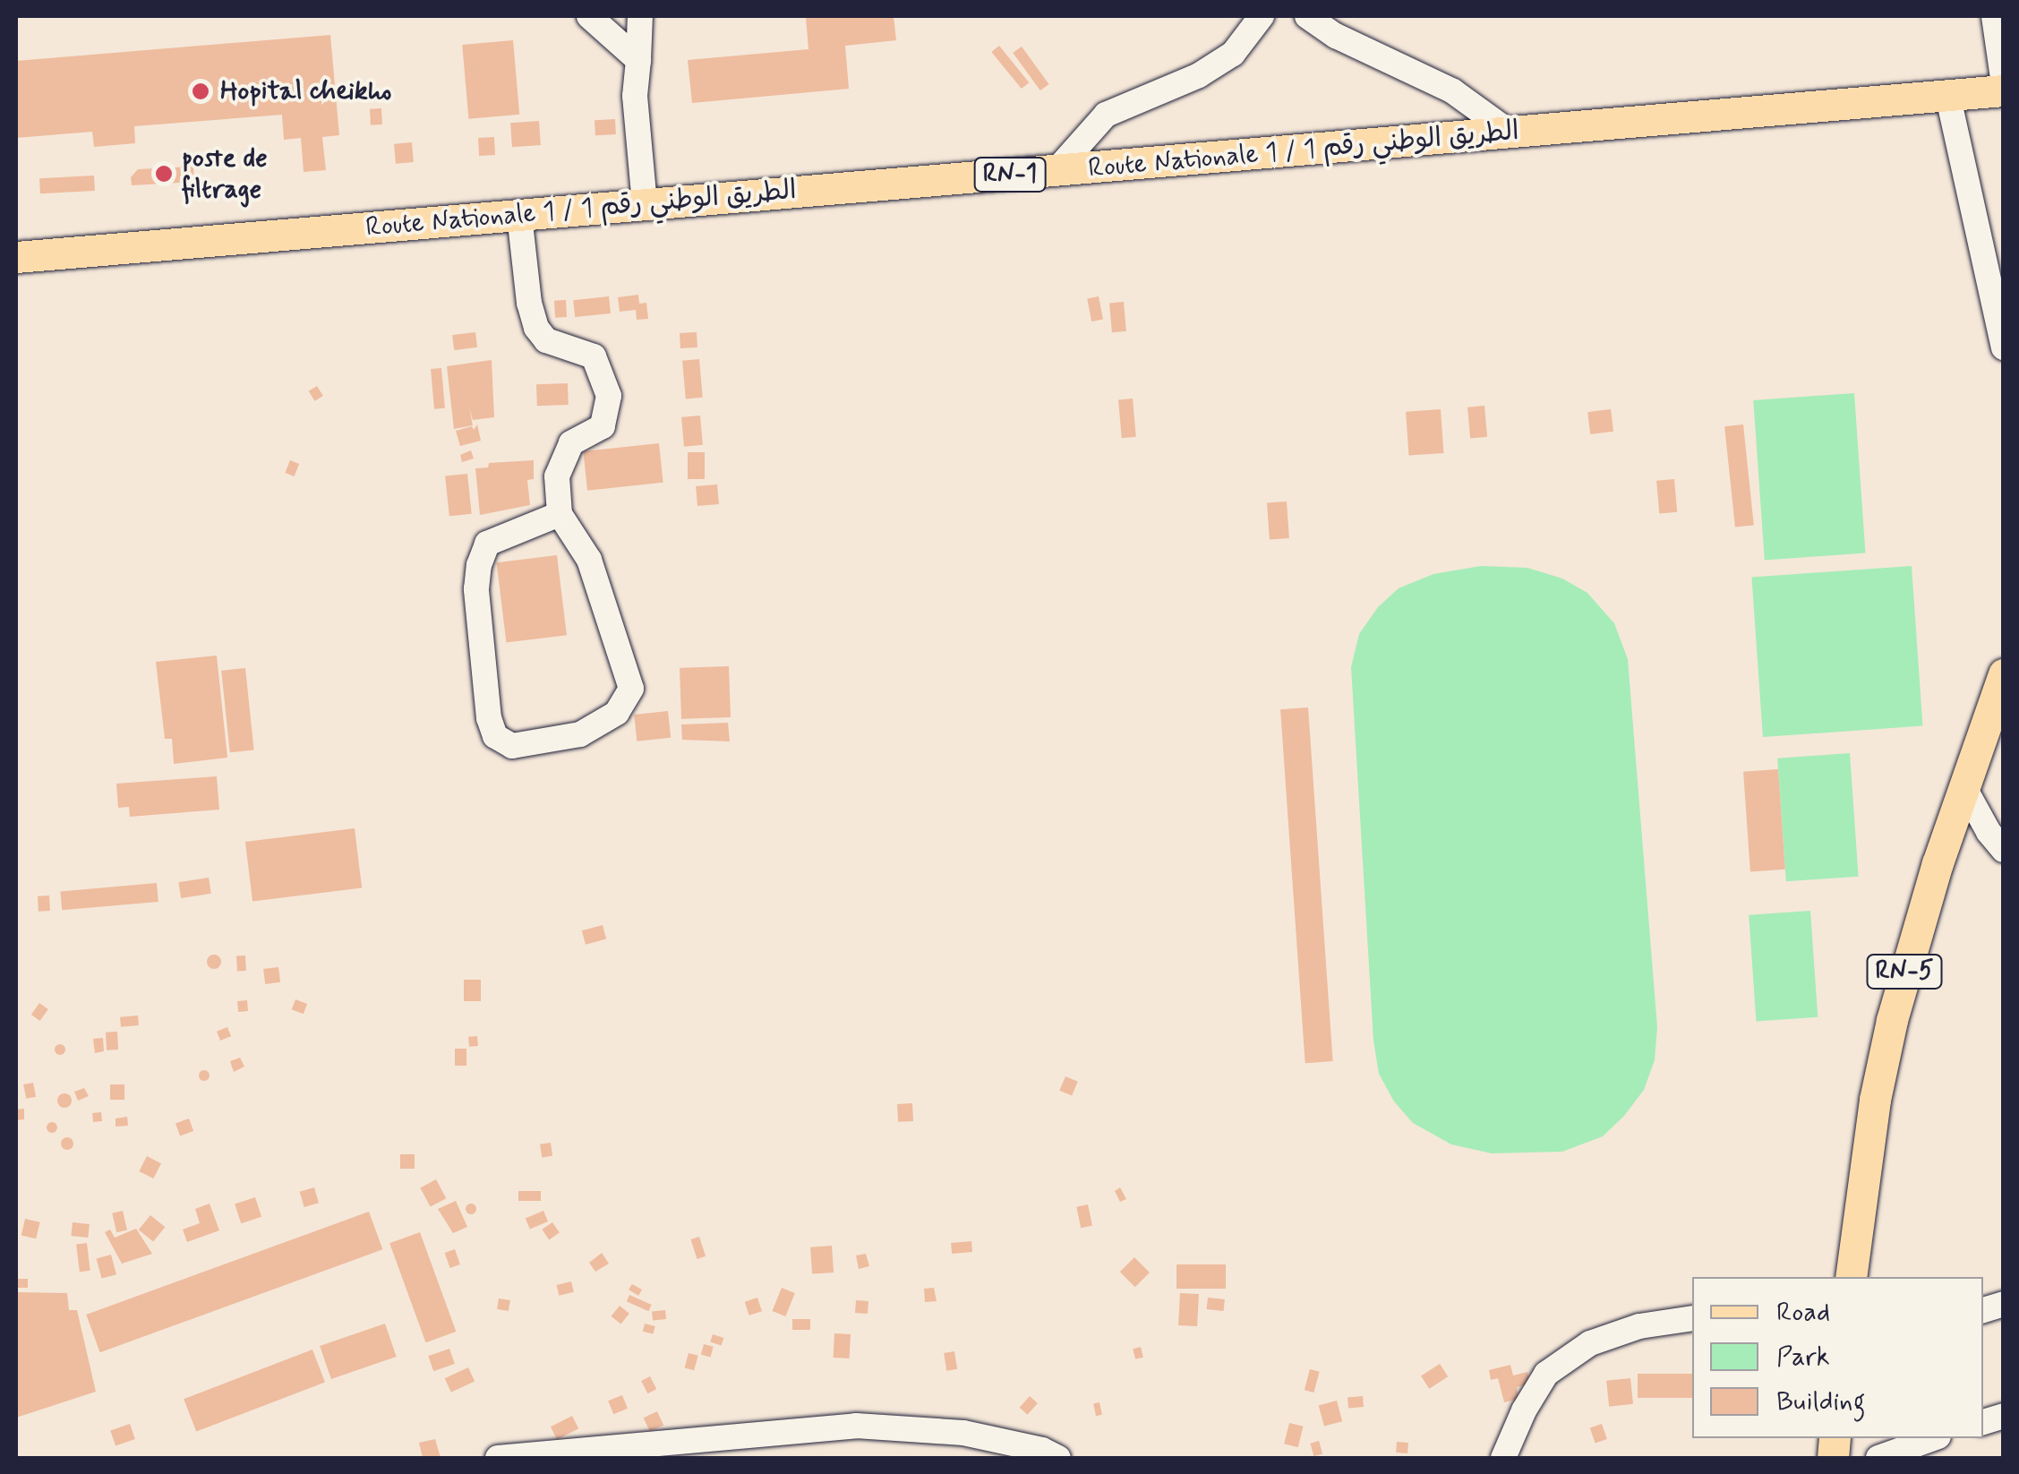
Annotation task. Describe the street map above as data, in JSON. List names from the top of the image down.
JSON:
{
  "streets": {
    "main road": ["Route Nationale 1 / الطريق الوطني رقم 1", "RN-1", "RN-5"]
  },
  "places": ["Hopital cheikho", "poste de filtrage"],
  "legend": ["Road", "Park", "Building"]
}
